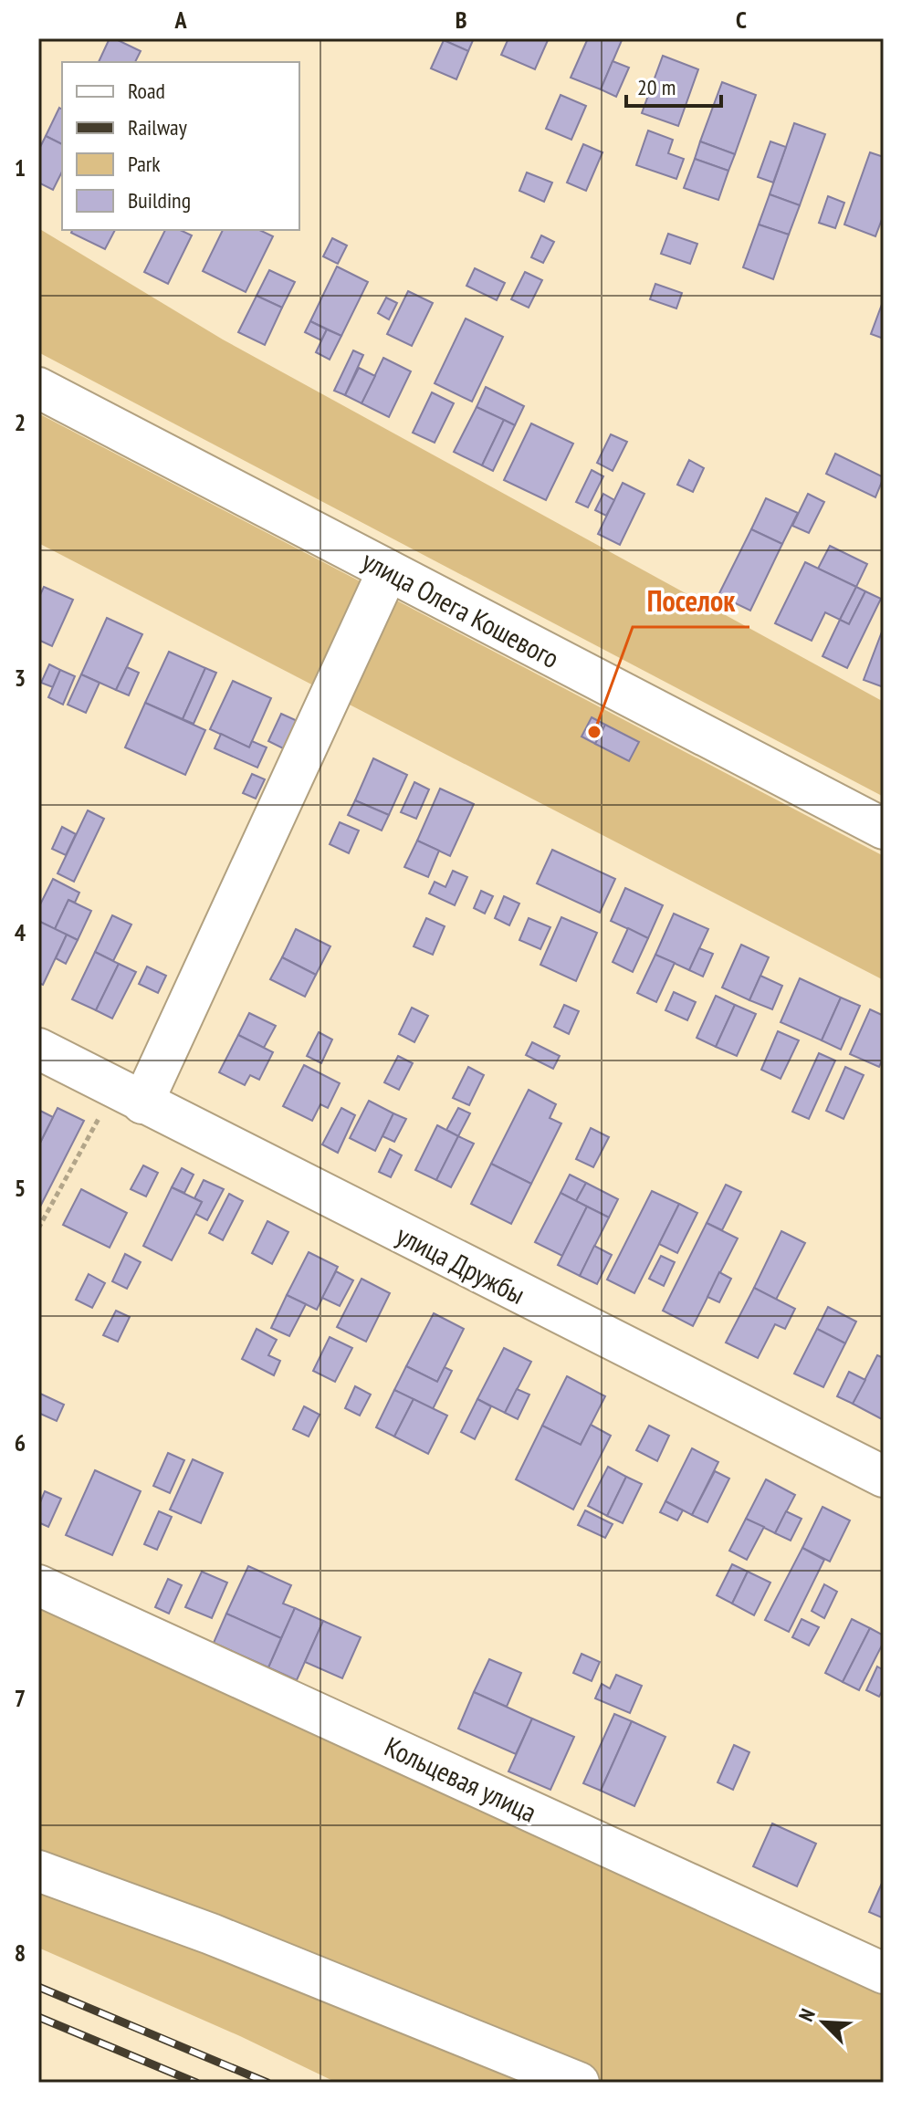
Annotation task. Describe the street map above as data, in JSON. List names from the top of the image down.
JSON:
{
  "streets": {
    "street": ["улица Олега Кошевого", "улица Дружбы", "Кольцевая улица"]
  },
  "places": ["Поселок"],
  "legend": [
    "Road",
    "Railway",
    "Park",
    "Building"
  ],
  "scale_bar": "20 m",
  "north": "top left",
  "grid": {
    "columns": ["A", "B", "C"],
    "rows": [
      "1",
      "2",
      "3",
      "4",
      "5",
      "6",
      "7",
      "8"
    ]
  }
}
